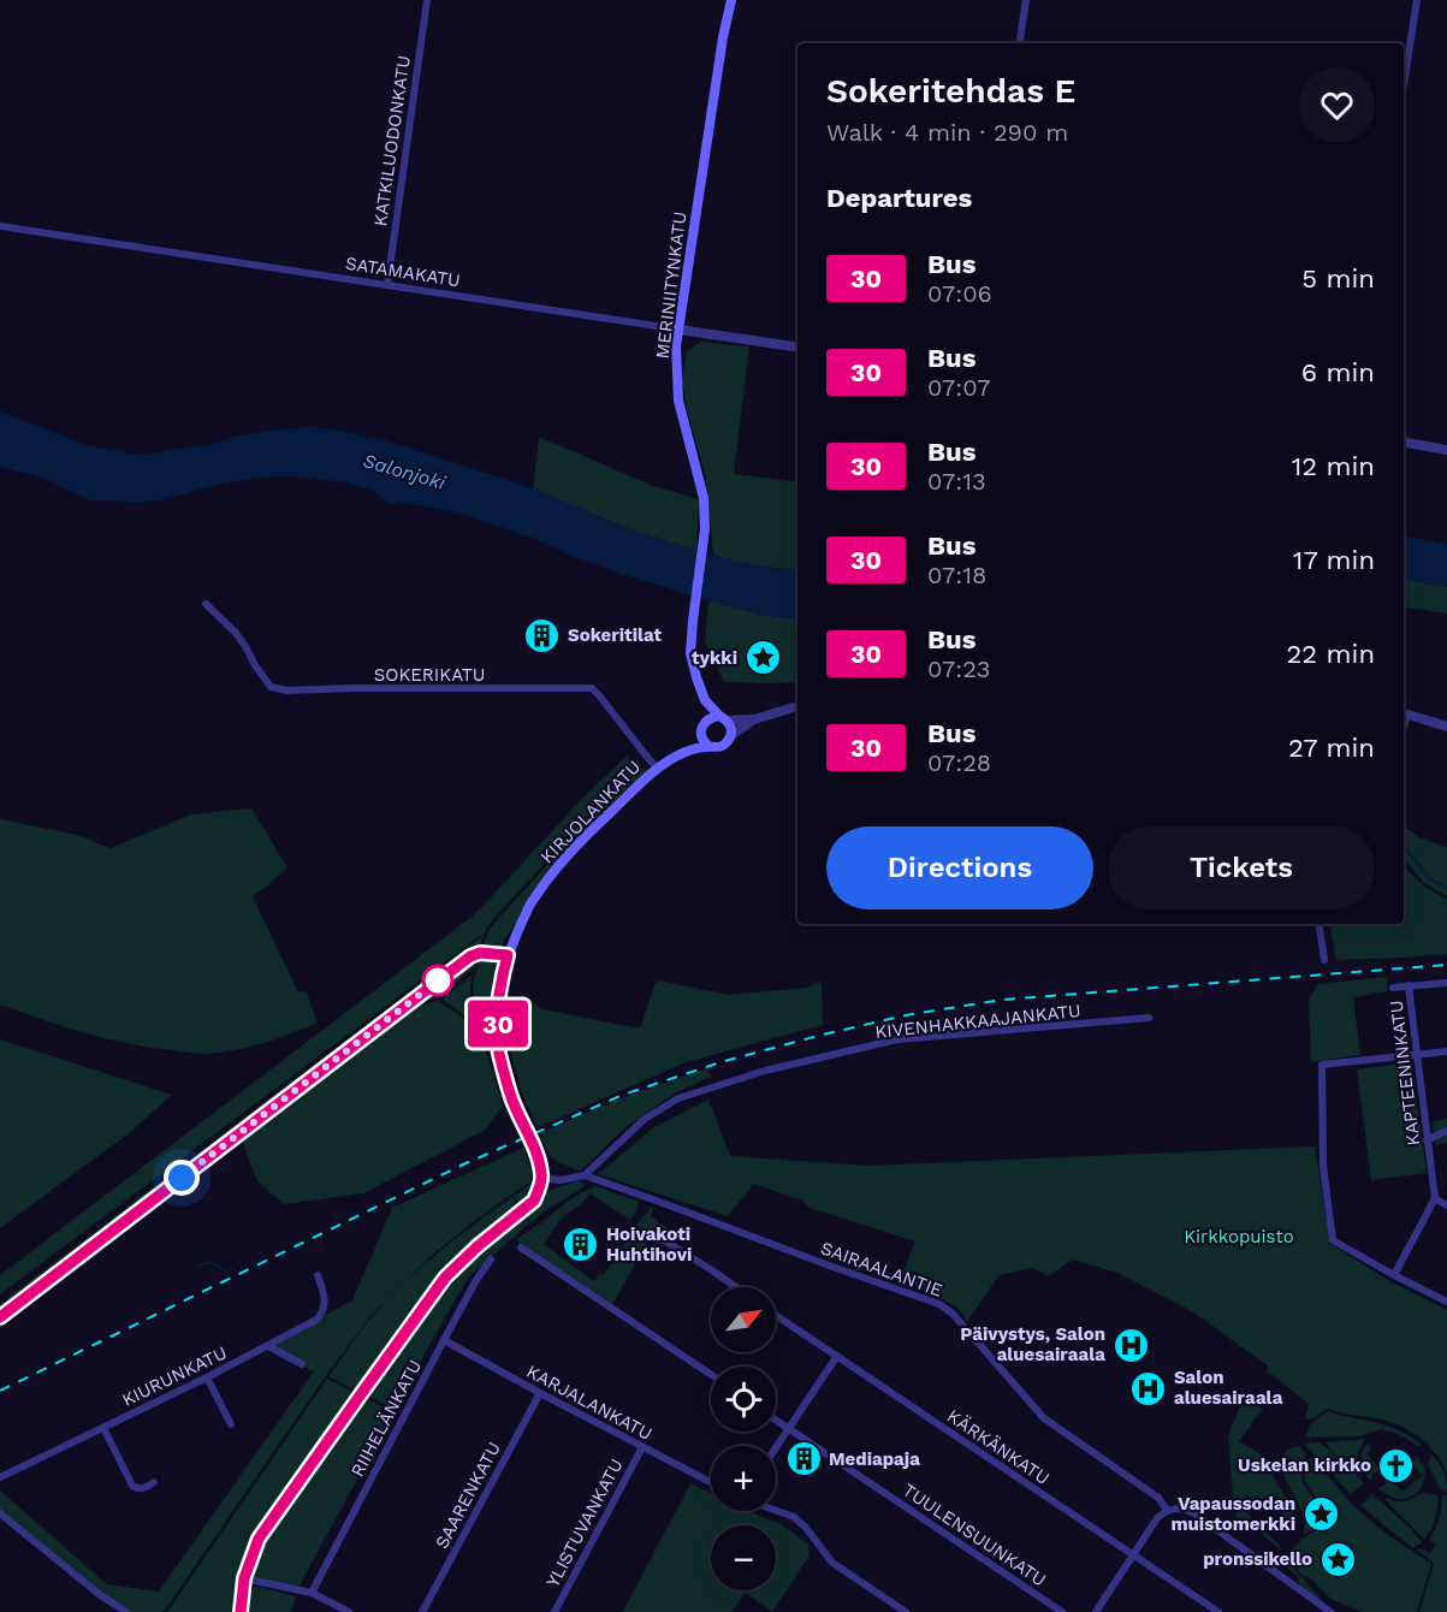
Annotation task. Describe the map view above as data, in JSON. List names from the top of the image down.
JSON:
{
  "streets": {
    "main road": ["MERINIITYNKATU", "KIRJOLANKATU"],
    "street": [
      "KATKILUODONKATU",
      "SATAMAKATU",
      "SOKERIKATU",
      "KIVENHAKKAAJANKATU",
      "KAPTEENINKATU",
      "SAIRAALANTIE",
      "KIURUNKATU",
      "KARJALANKATU",
      "RIIHELÄNKATU",
      "KÄRKÄNKATU",
      "SAARENKATU",
      "YLISTUVANKATU",
      "TUULENSUUNKATU"
    ]
  },
  "crossings": [
    ["KATKILUODONKATU", "SATAMAKATU"],
    ["SATAMAKATU", "MERINIITYNKATU"],
    ["MERINIITYNKATU", "KIRJOLANKATU"],
    ["SOKERIKATU", "KIRJOLANKATU"],
    ["KIVENHAKKAAJANKATU", "SAIRAALANTIE"],
    ["KARJALANKATU", "RIIHELÄNKATU"],
    ["KARJALANKATU", "SAARENKATU"],
    ["KARJALANKATU", "YLISTUVANKATU"]
  ],
  "water": ["Salonjoki"],
  "parks": ["Kirkkopuisto"],
  "places": {
    "building": ["Sokeritilat", "Hoivakoti Huhtihovi", "Mediapaja"],
    "place": ["tykki", "Vapaussodan muistomerkki", "pronssikello"],
    "hospital": ["Päivystys, Salon aluesairaala", "Salon aluesairaala"],
    "church": ["Uskelan kirkko"]
  },
  "lines": ["bus line 30"],
  "north": "top right",
  "page": {
    "on_map": "30",
    "heading": [
      ["Sokeritehdas E", "Walk · 4 min · 290 m"],
      "Departures"
    ],
    "list": [
      {
        "mark": "30",
        "name": "Bus",
        "note": "07:06",
        "value": "5 min"
      },
      {
        "mark": "30",
        "name": "Bus",
        "note": "07:07",
        "value": "6 min"
      },
      {
        "mark": "30",
        "name": "Bus",
        "note": "07:13",
        "value": "12 min"
      },
      {
        "mark": "30",
        "name": "Bus",
        "note": "07:18",
        "value": "17 min"
      },
      {
        "mark": "30",
        "name": "Bus",
        "note": "07:23",
        "value": "22 min"
      },
      {
        "mark": "30",
        "name": "Bus",
        "note": "07:28",
        "value": "27 min"
      }
    ],
    "buttons": ["Directions", "Tickets"],
    "map_buttons": ["+", "−"]
  }
}
